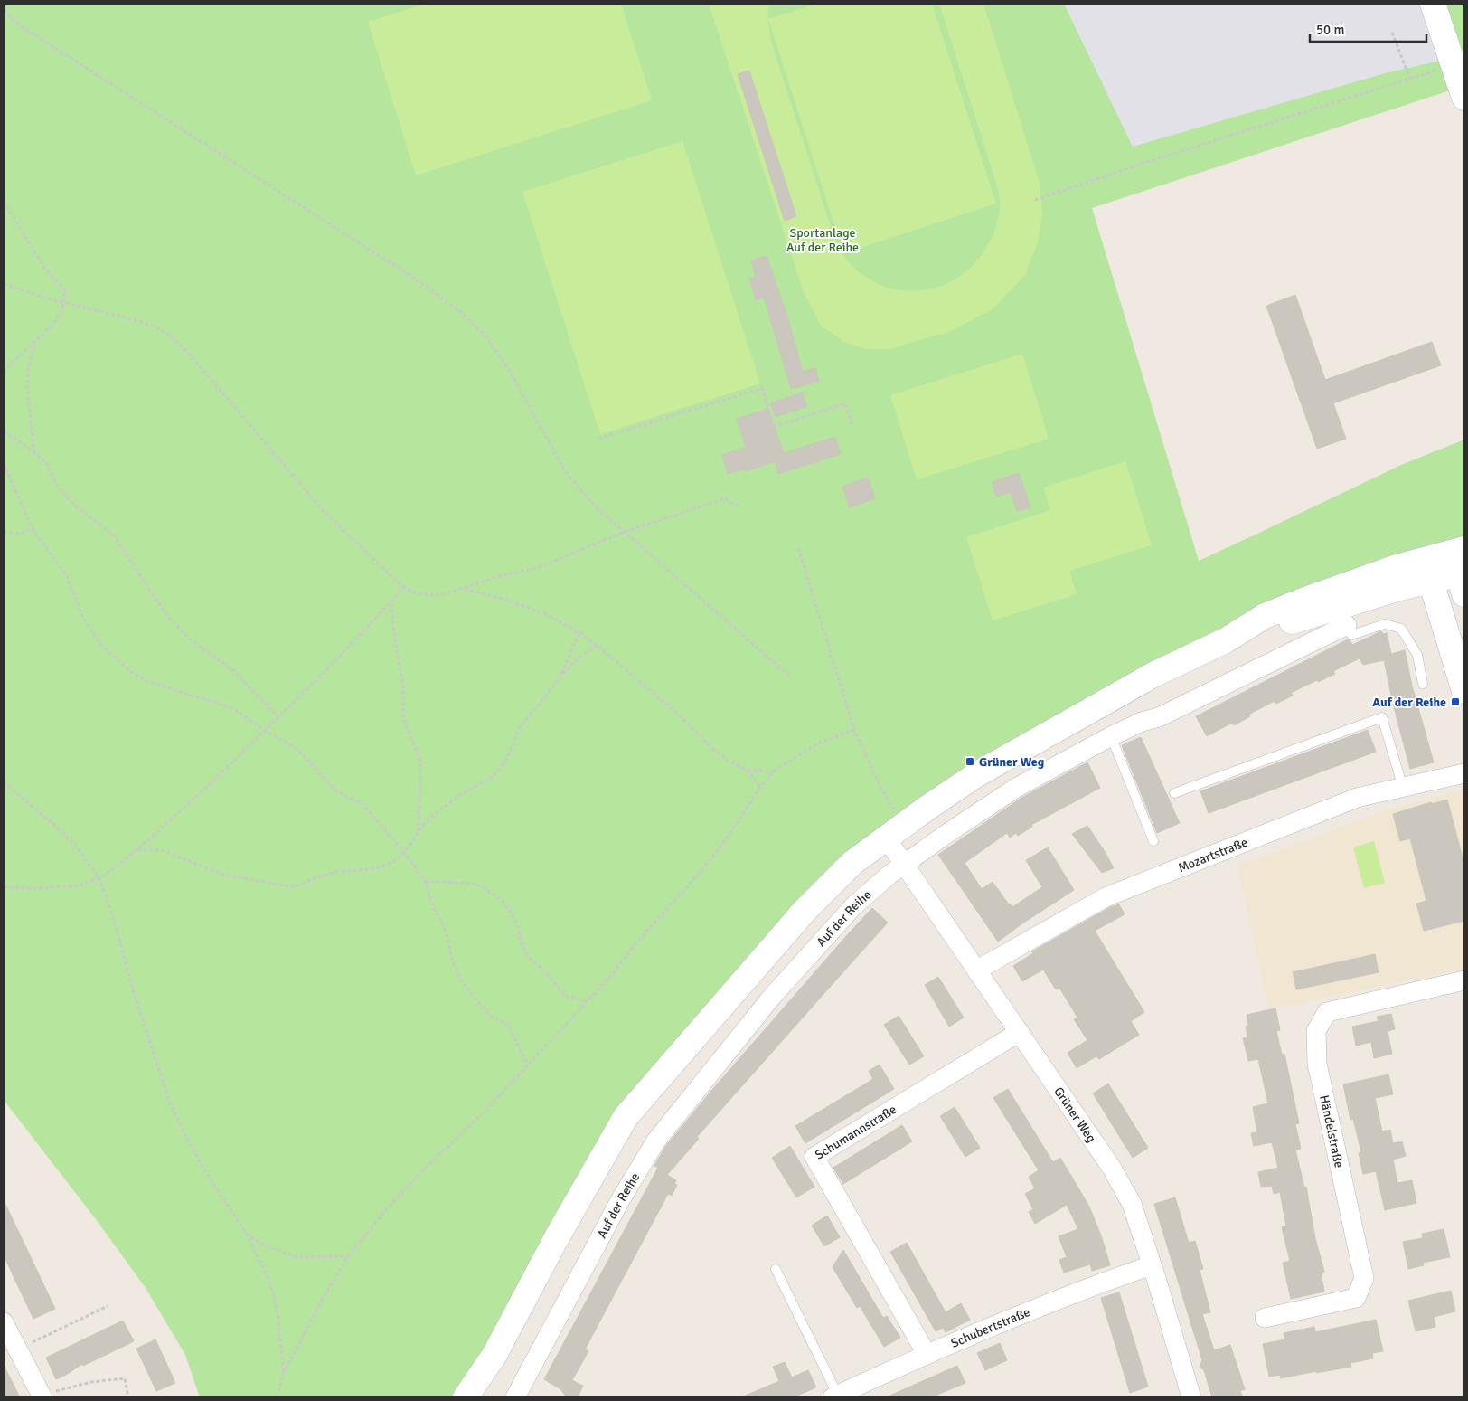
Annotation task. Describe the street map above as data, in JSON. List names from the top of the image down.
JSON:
{
  "streets": {
    "street": [
      "Mozartstraße",
      "Auf der Reihe",
      "Grüner Weg",
      "Händelstraße",
      "Schumannstraße",
      "Schubertstraße"
    ]
  },
  "crossings": [
    ["Mozartstraße", "Grüner Weg"],
    ["Auf der Reihe", "Grüner Weg"],
    ["Grüner Weg", "Schumannstraße"],
    ["Grüner Weg", "Schubertstraße"],
    ["Schumannstraße", "Schubertstraße"]
  ],
  "parks": ["Sportanlage Auf der Reihe"],
  "places": {
    "transit": ["Auf der Reihe", "Grüner Weg"]
  },
  "scale_bar": "50 m"
}
